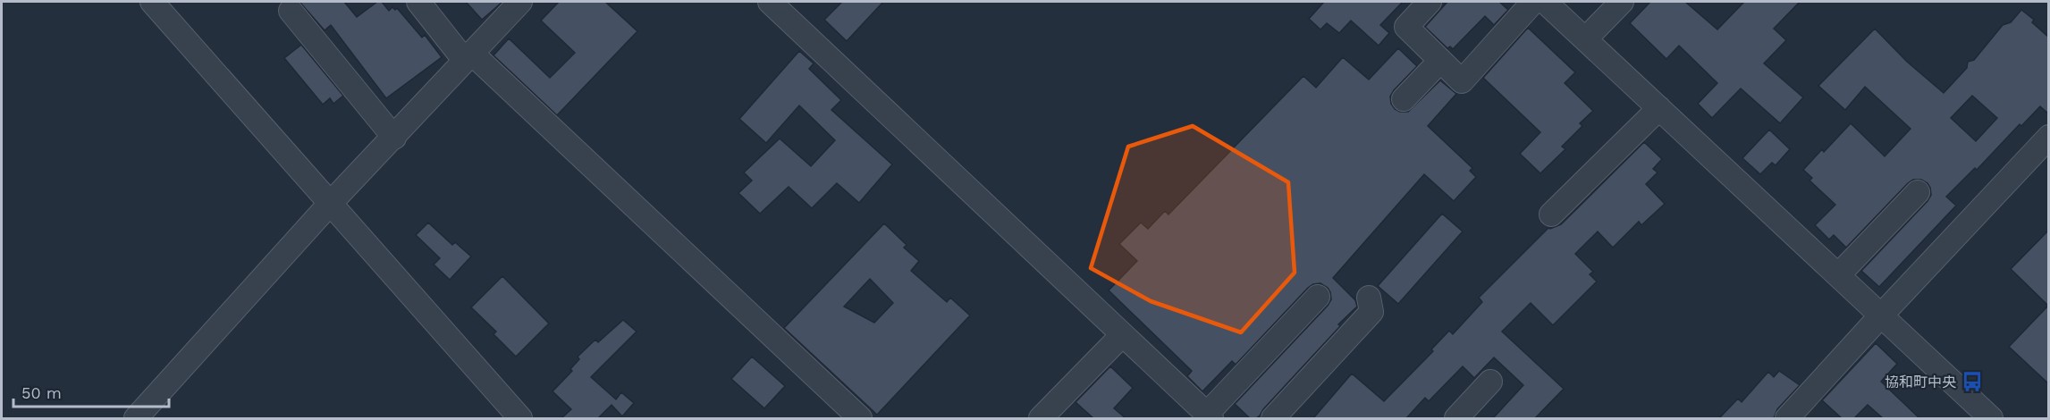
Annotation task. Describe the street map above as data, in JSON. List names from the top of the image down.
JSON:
{
  "places": {
    "bus stop": ["協和町中央"]
  },
  "scale_bar": "50 m"
}
